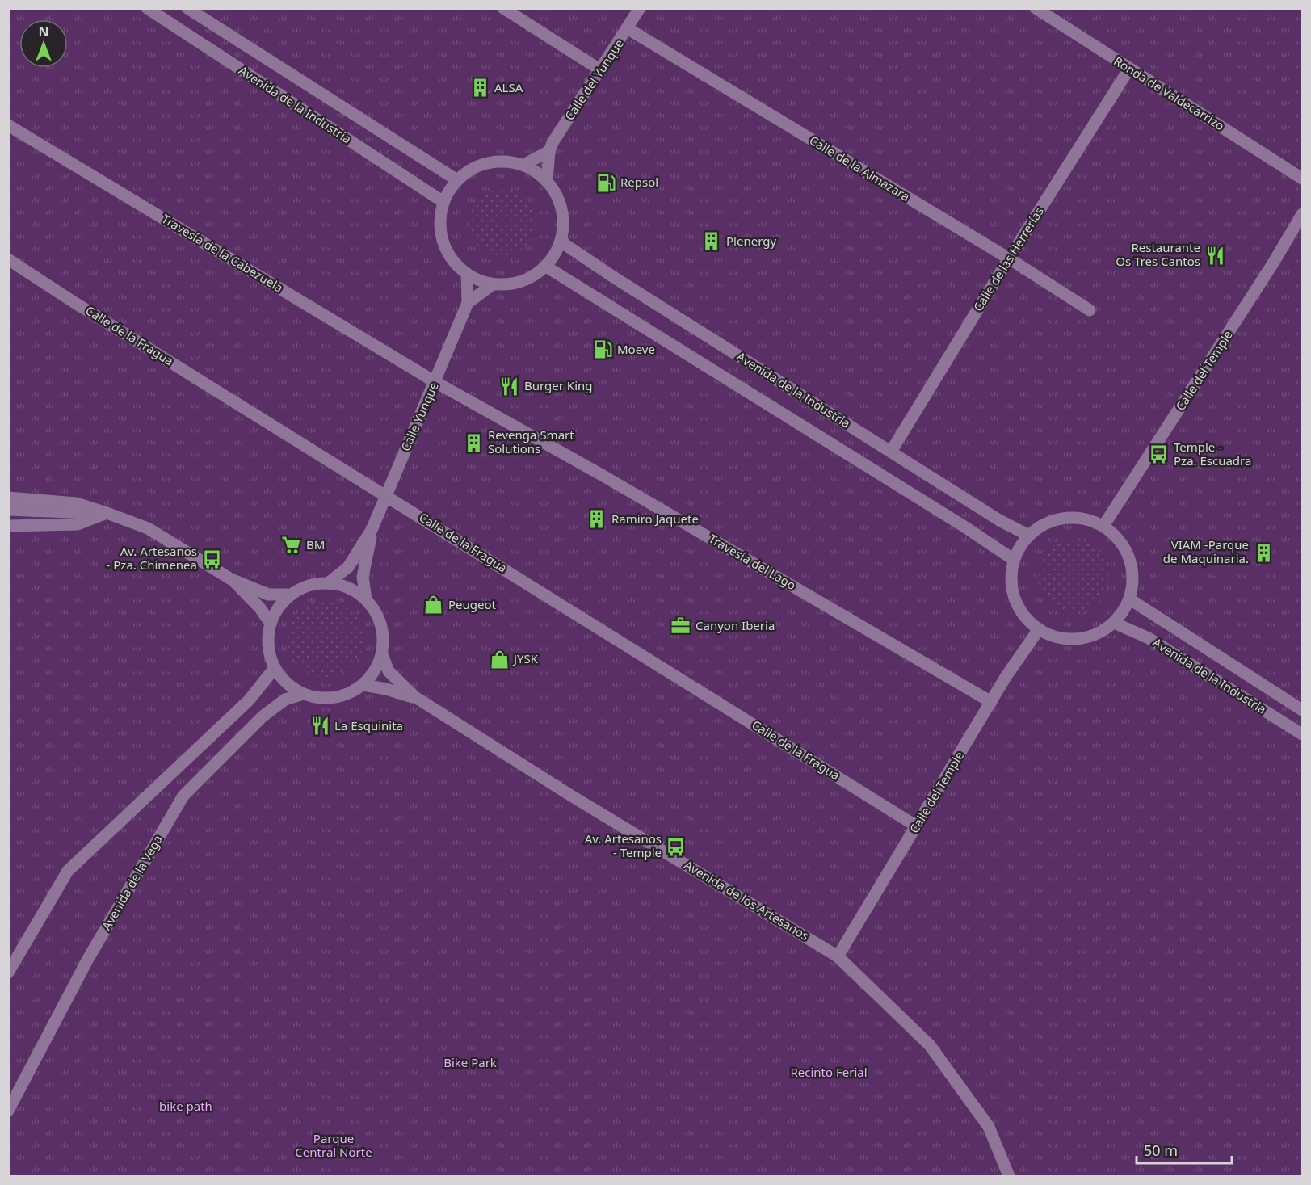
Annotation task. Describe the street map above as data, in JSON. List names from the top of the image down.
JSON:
{
  "streets": {
    "street": [
      "Calle del Yunque",
      "Ronda de Valdecarrizo",
      "Avenida de la Industria",
      "Calle de la Almazara",
      "Travesía de la Cabezuela",
      "Calle de las Herrerías",
      "Calle de la Fragua",
      "Calle del Temple",
      "Calle Yunque",
      "Travesía del Lago",
      "Avenida de la Vega",
      "Avenida de los Artesanos"
    ]
  },
  "crossings": [
    ["Calle del Yunque", "Avenida de la Industria"],
    ["Calle del Yunque", "Calle de la Almazara"],
    ["Calle del Yunque", "Calle Yunque"],
    ["Ronda de Valdecarrizo", "Calle de las Herrerías"],
    ["Avenida de la Industria", "Calle de las Herrerías"],
    ["Avenida de la Industria", "Calle del Temple"],
    ["Avenida de la Industria", "Calle Yunque"],
    ["Calle de la Almazara", "Calle de las Herrerías"],
    ["Travesía de la Cabezuela", "Calle Yunque"],
    ["Travesía de la Cabezuela", "Travesía del Lago"],
    ["Calle de la Fragua", "Calle del Temple"],
    ["Calle de la Fragua", "Calle Yunque"],
    ["Calle del Temple", "Travesía del Lago"],
    ["Calle del Temple", "Avenida de los Artesanos"],
    ["Calle Yunque", "Travesía del Lago"],
    ["Calle Yunque", "Avenida de la Vega"],
    ["Calle Yunque", "Avenida de los Artesanos"],
    ["Avenida de la Vega", "Avenida de los Artesanos"]
  ],
  "parks": [
    "Bike Park",
    "Recinto Ferial",
    "bike path",
    "Parque Central Norte"
  ],
  "places": {
    "building": [
      "ALSA",
      "Plenergy",
      "Revenga Smart Solutions",
      "Ramiro Jaquete",
      "VIAM -Parque de Maquinaria."
    ],
    "fuel station": ["Repsol", "Moeve"],
    "restaurant": ["Restaurante Os Tres Cantos", "Burger King", "La Esquinita"],
    "bus stop": ["Temple - Pza. Escuadra", "Av. Artesanos - Pza. Chimenea", "Av. Artesanos - Temple"],
    "supermarket": ["BM"],
    "shop": ["Peugeot", "JYSK"],
    "office": ["Canyon Iberia"]
  },
  "scale_bar": "50 m",
  "north": "top"
}
